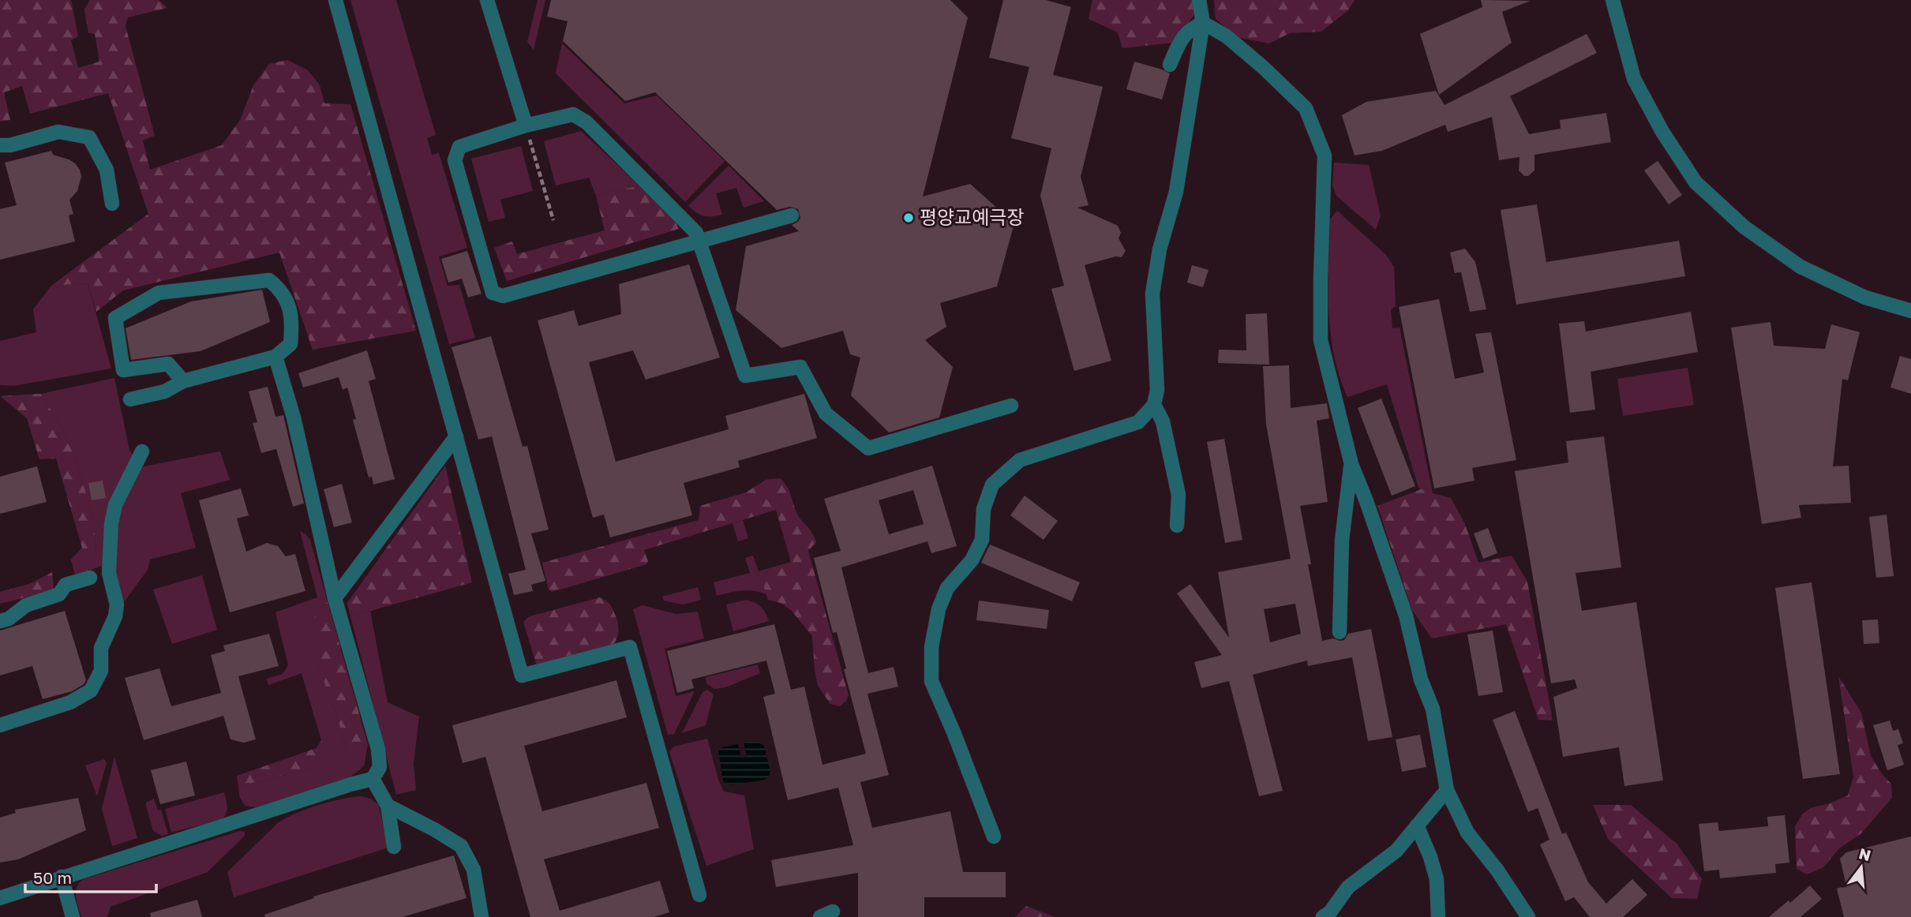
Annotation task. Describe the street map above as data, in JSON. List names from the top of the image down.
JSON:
{
  "places": ["평양교예극장"],
  "scale_bar": "50 m",
  "north": "top"
}
